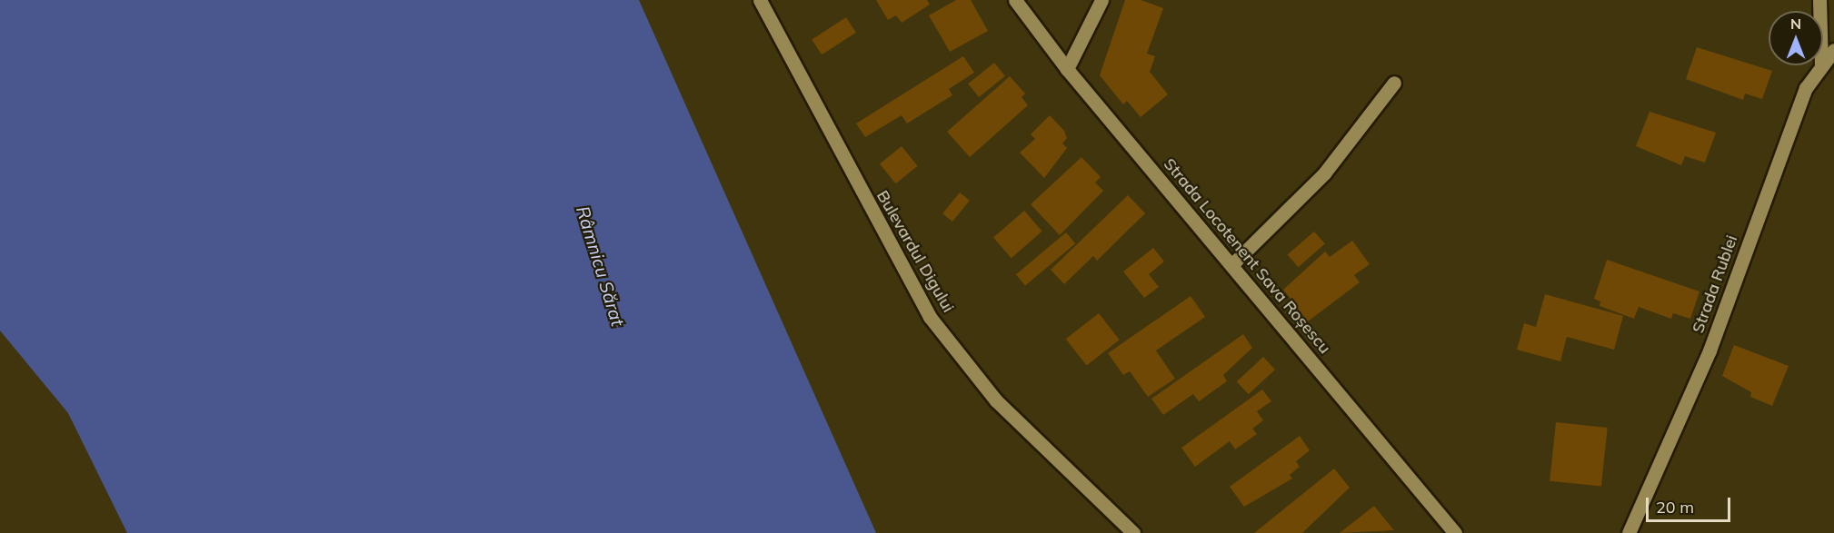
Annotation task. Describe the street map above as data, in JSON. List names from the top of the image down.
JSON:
{
  "streets": {
    "street": ["Bulevardul Digului", "Strada Locotenent Sava Roșescu", "Strada Rublei"]
  },
  "water": ["Râmnicu Sărat"],
  "scale_bar": "20 m",
  "north": "top"
}
